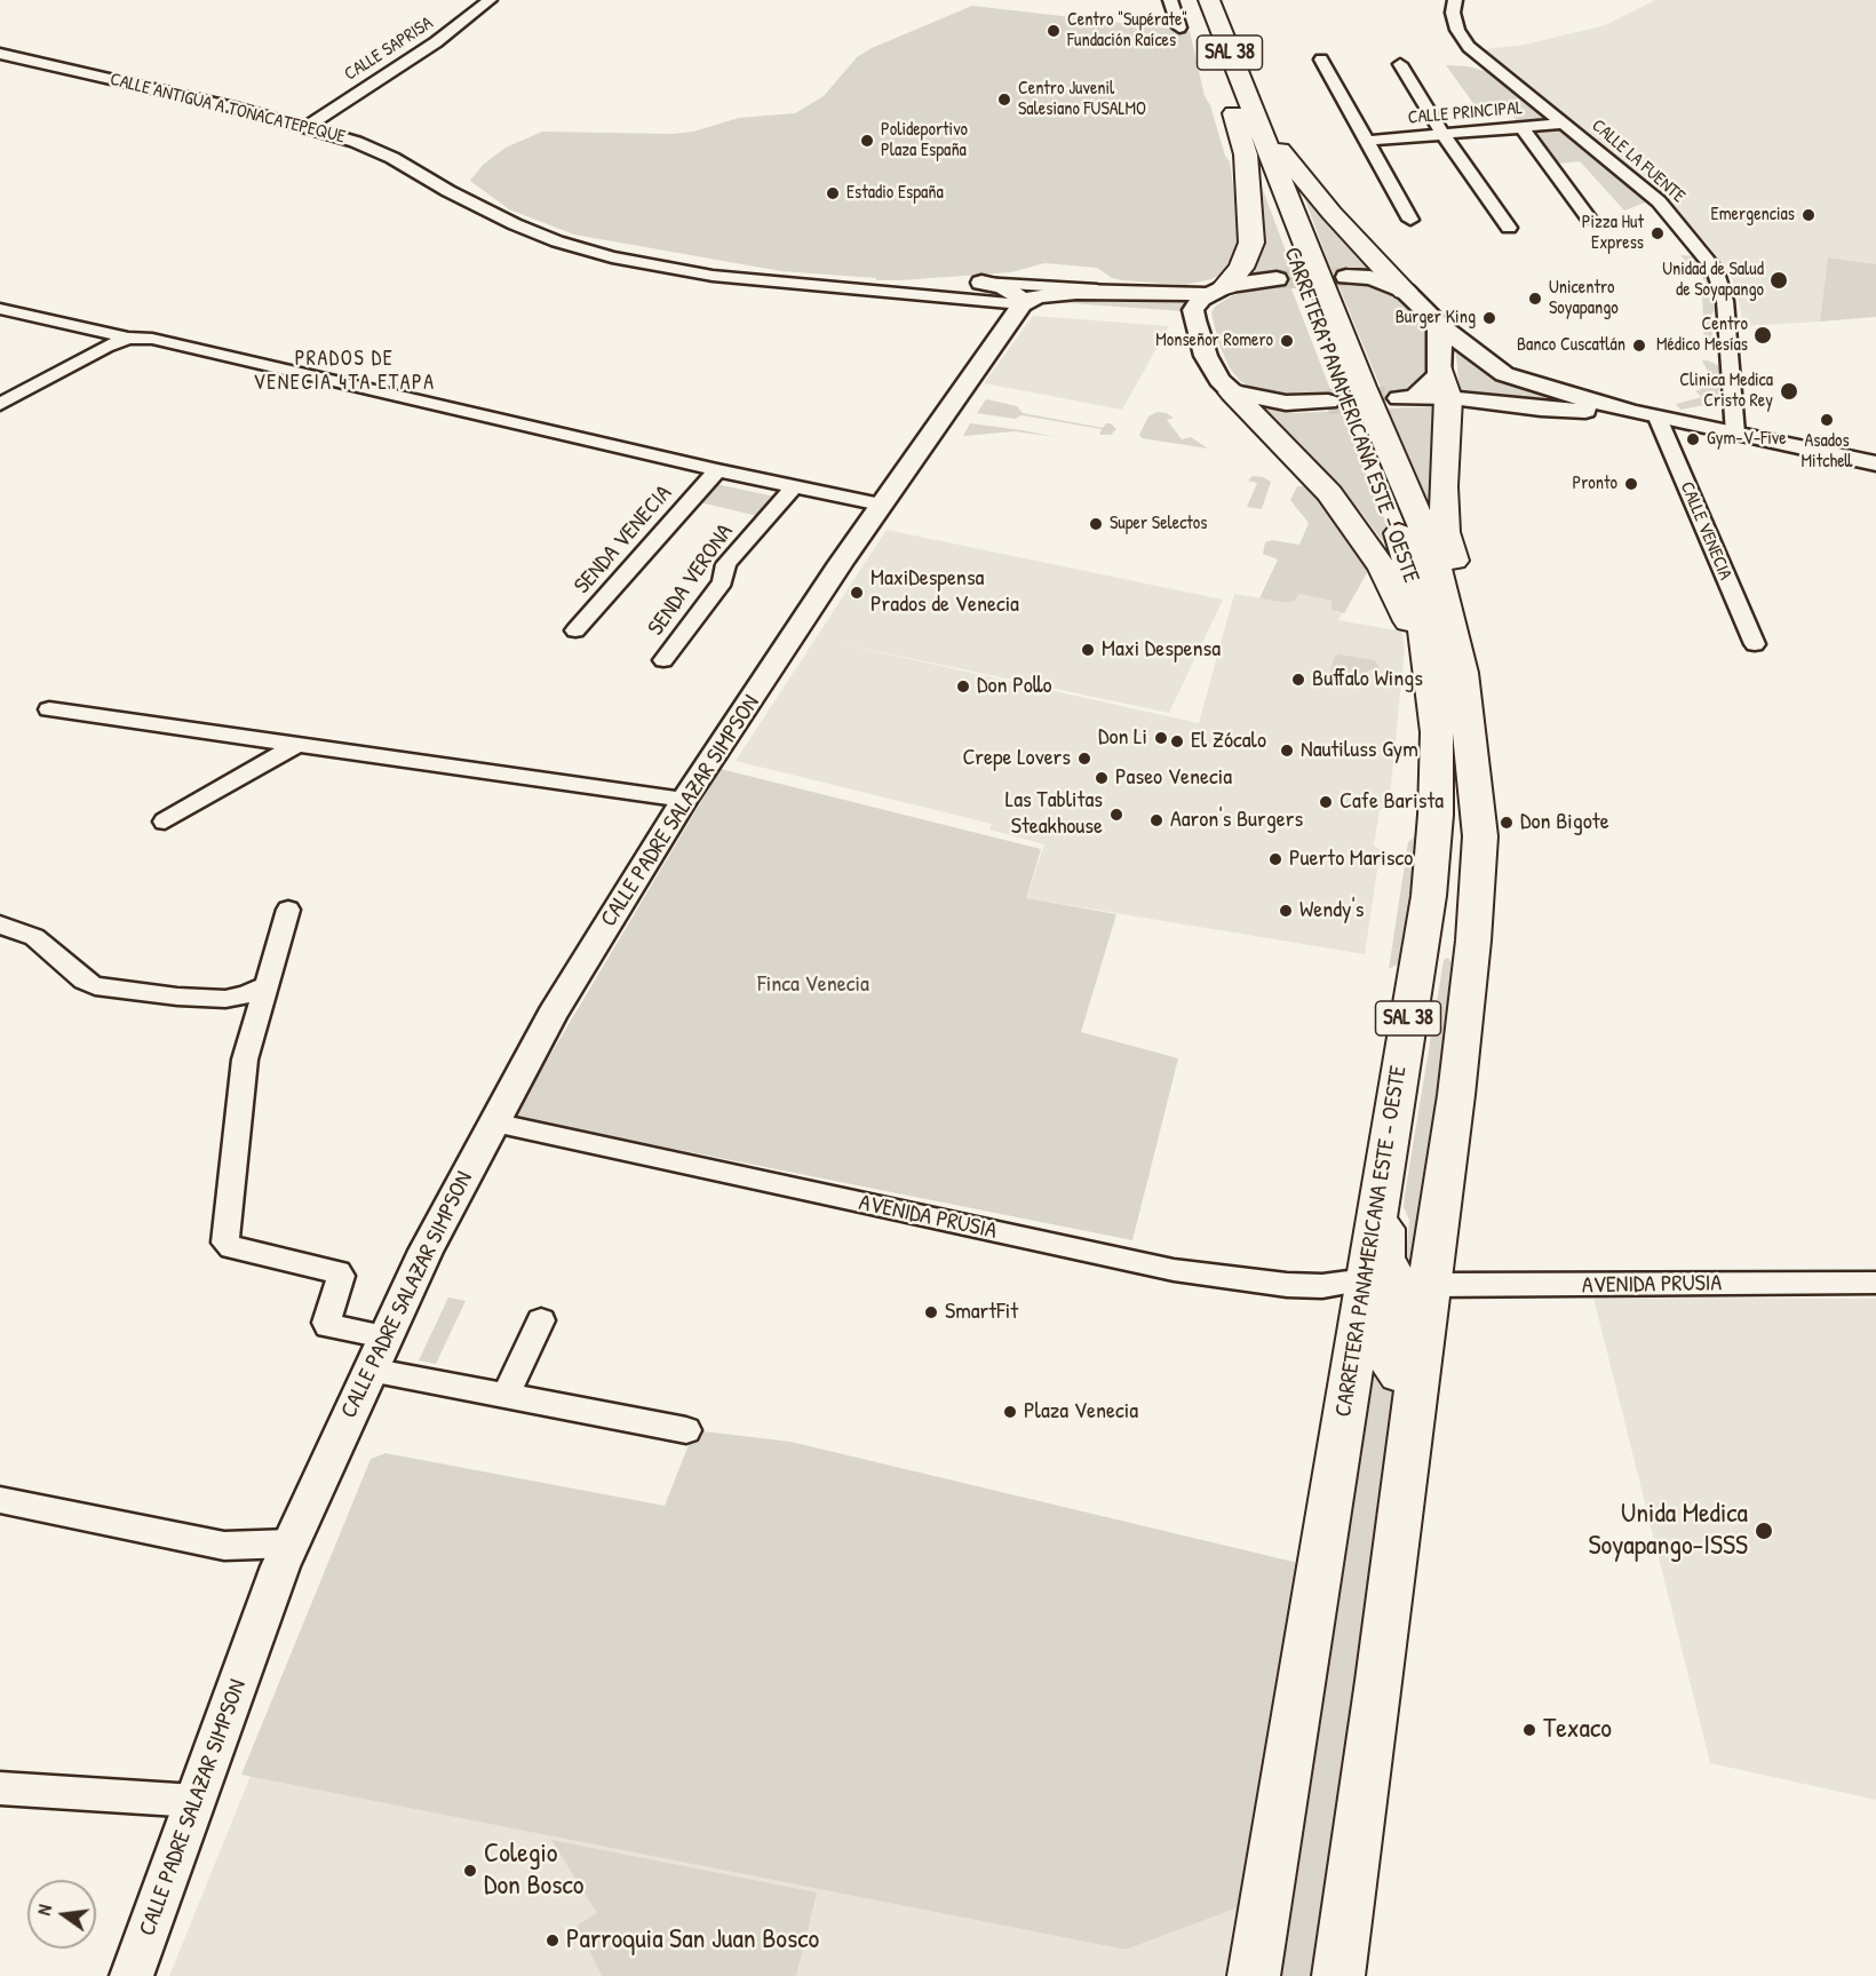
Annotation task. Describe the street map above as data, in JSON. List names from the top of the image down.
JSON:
{
  "streets": {
    "highway": ["SAL 38", "CARRETERA PANAMERICANA ESTE - OESTE"],
    "main road": ["CALLE ANTIGUA A TONACATEPEQUE", "CALLE PADRE SALAZAR SIMPSON"],
    "street": [
      "CALLE SAPRISA",
      "CALLE PRINCIPAL",
      "CALLE LA FUENTE",
      "CALLE VENECIA",
      "SENDA VENECIA",
      "SENDA VERONA",
      "AVENIDA PRUSIA"
    ]
  },
  "crossings": [
    ["CALLE SAPRISA", "CALLE ANTIGUA A TONACATEPEQUE"],
    ["SAL 38", "CARRETERA PANAMERICANA ESTE - OESTE"],
    ["CALLE ANTIGUA A TONACATEPEQUE", "CALLE PADRE SALAZAR SIMPSON"],
    ["CALLE PRINCIPAL", "CALLE LA FUENTE"],
    ["CARRETERA PANAMERICANA ESTE - OESTE", "AVENIDA PRUSIA"],
    ["CALLE PADRE SALAZAR SIMPSON", "AVENIDA PRUSIA"]
  ],
  "districts": ["PRADOS DE VENECIA 4TA ETAPA"],
  "parks": ["Finca Venecia"],
  "places": [
    "Centro \"Supérate\" Fundación Raíces",
    "Centro Juvenil Salesiano FUSALMO",
    "Polideportivo Plaza España",
    "Estadio España",
    "Emergencias",
    "Pizza Hut Express",
    "Unidad de Salud de Soyapango",
    "Unicentro Soyapango",
    "Burger King",
    "Centro Médico Mesías",
    "Monseñor Romero",
    "Banco Cuscatlán",
    "Clinica Medica Cristo Rey",
    "Asados Mitchell",
    "Gym-V-Five",
    "Pronto",
    "Super Selectos",
    "MaxiDespensa Prados de Venecia",
    "Maxi Despensa",
    "Buffalo Wings",
    "Don Pollo",
    "Don Li",
    "El Zócalo",
    "Nautiluss Gym",
    "Crepe Lovers",
    "Paseo Venecia",
    "Cafe Barista",
    "Las Tablitas Steakhouse",
    "Aaron's Burgers",
    "Don Bigote",
    "Puerto Marisco",
    "Wendy's",
    "SmartFit",
    "Plaza Venecia",
    "Unida Medica Soyapango-ISSS",
    "Texaco",
    "Colegio Don Bosco",
    "Parroquia San Juan Bosco"
  ],
  "north": "left"
}
